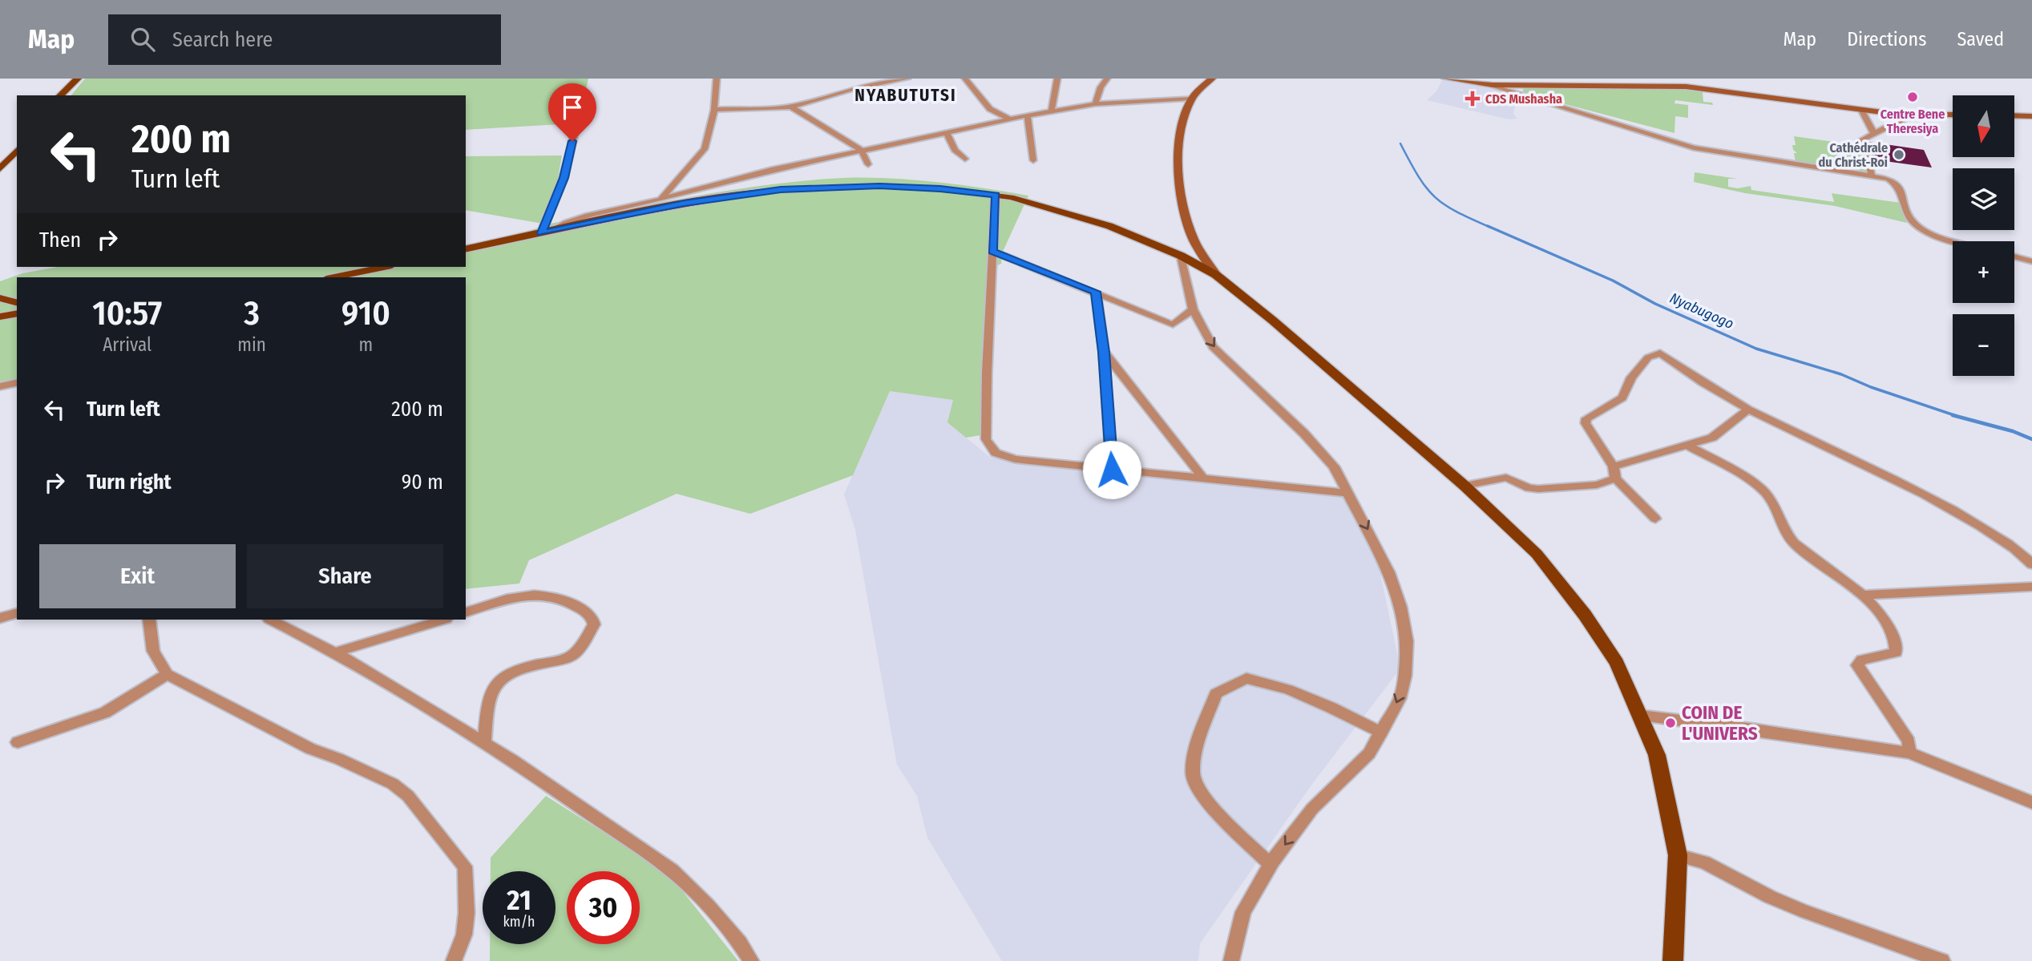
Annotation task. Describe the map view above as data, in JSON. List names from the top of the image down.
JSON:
{
  "districts": ["NYABUTUTSI"],
  "water": ["Nyabugogo"],
  "places": {
    "other": ["Centre Bene Theresiya", "Cathédrale du Christ-Roi", "COIN DE L'UNIVERS"],
    "health": ["CDS Mushasha"]
  },
  "north": "bottom",
  "page": {
    "header": "Map",
    "search": "Search here",
    "nav": ["Map", "Directions", "Saved"],
    "map_buttons": ["+", "−"],
    "turn": ["200 m", "Turn left"],
    "then": "Then",
    "eta": [
      "10:57",
      "Arrival",
      "3",
      "min",
      "910",
      "m"
    ],
    "list": [
      {
        "name": "Turn left",
        "value": "200 m"
      },
      {
        "name": "Turn right",
        "value": "90 m"
      }
    ],
    "buttons": ["Exit", "Share"],
    "speed": "21 km/h",
    "limit": "30"
  }
}
